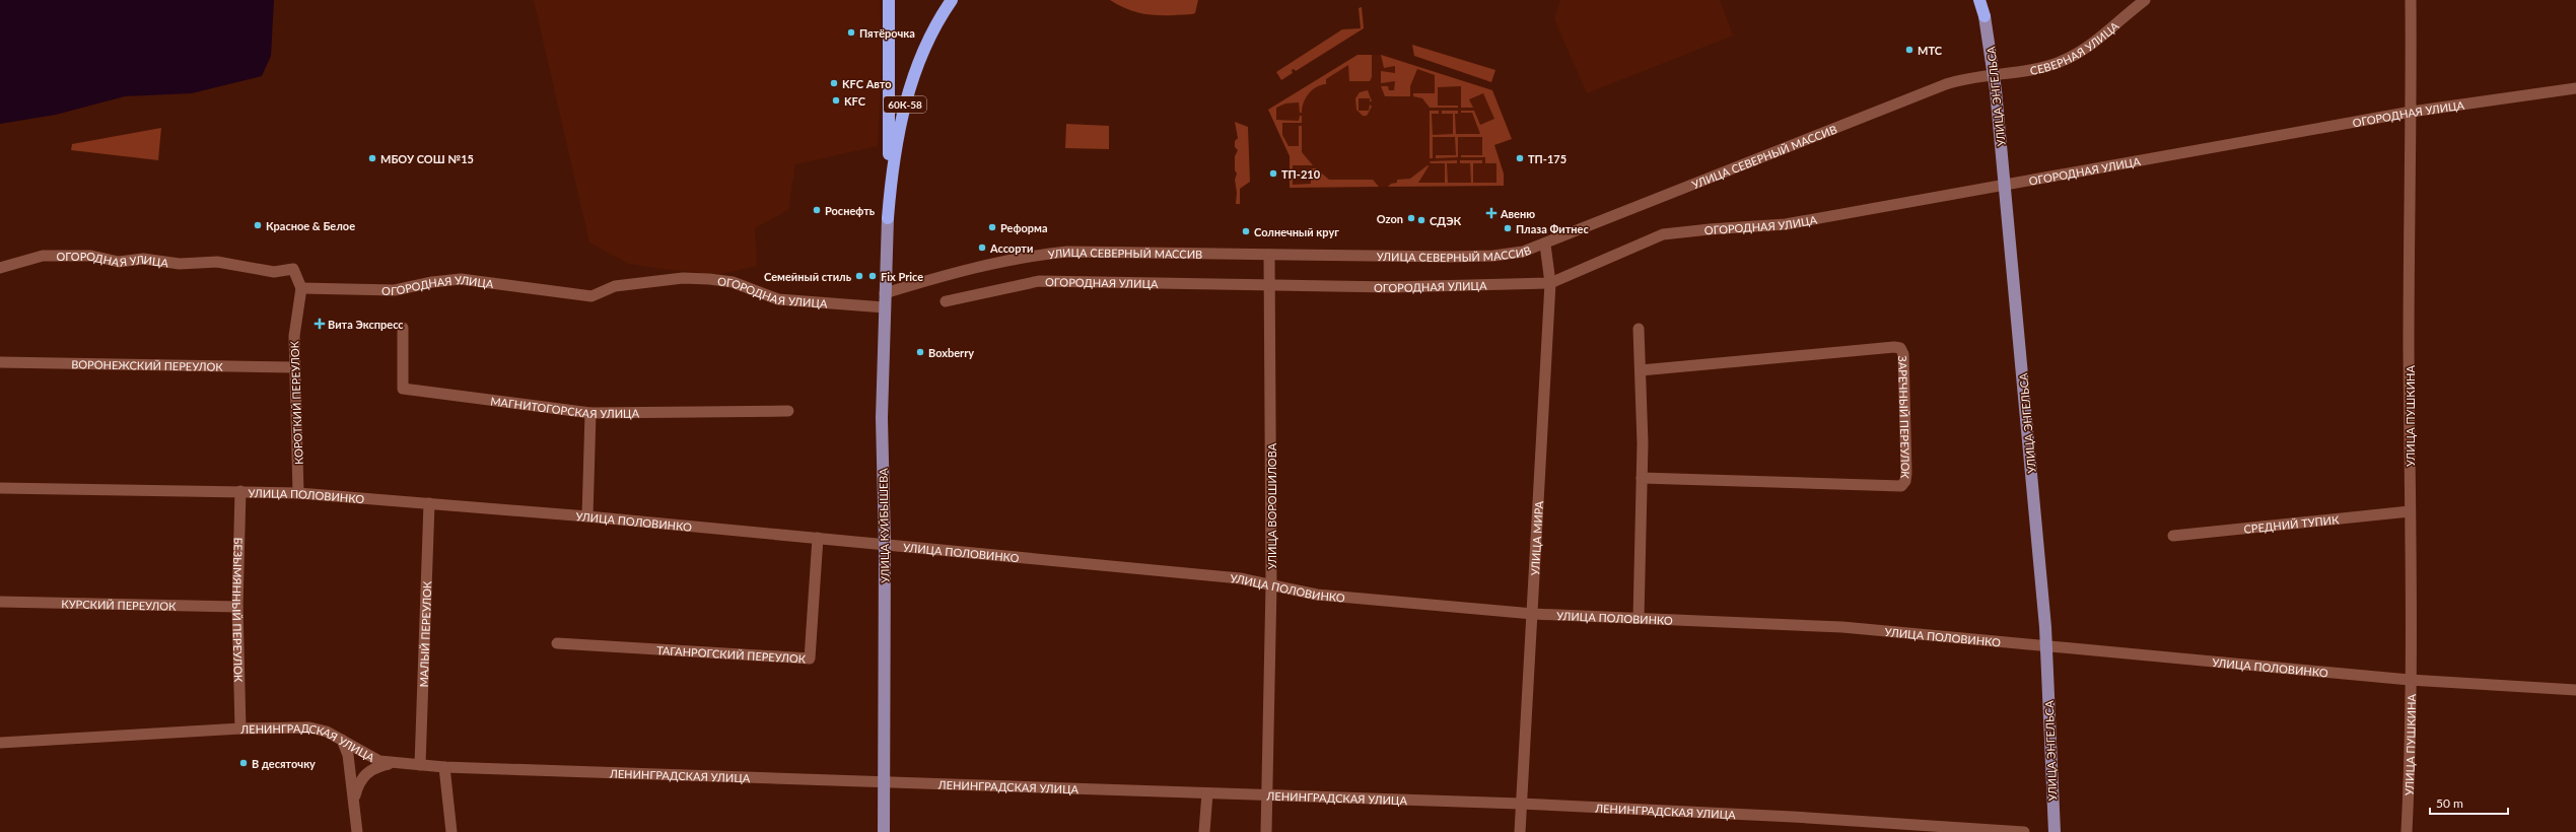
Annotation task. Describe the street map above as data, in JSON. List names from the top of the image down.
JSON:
{
  "streets": {
    "highway": ["60К-58"],
    "main road": ["УЛИЦА ЭНГЕЛЬСА", "УЛИЦА КУЙБЫШЕВА"],
    "street": [
      "СЕВЕРНАЯ УЛИЦА",
      "ОГОРОДНАЯ УЛИЦА",
      "УЛИЦА СЕВЕРНЫЙ МАССИВ",
      "ВОРОНЕЖСКИЙ ПЕРЕУЛОК",
      "КОРОТКИЙ ПЕРЕУЛОК",
      "МАГНИТОГОРСКАЯ УЛИЦА",
      "УЛИЦА ПУШКИНА",
      "ЗАРЕЧНЫЙ ПЕРЕУЛОК",
      "УЛИЦА ПОЛОВИНКО",
      "УЛИЦА ВОРОШИЛОВА",
      "СРЕДНИЙ ТУПИК",
      "УЛИЦА МИРА",
      "КУРСКИЙ ПЕРЕУЛОК",
      "БЕЗЫМЯННЫЙ ПЕРЕУЛОК",
      "МАЛЫЙ ПЕРЕУЛОК",
      "ТАГАНРОГСКИЙ ПЕРЕУЛОК",
      "ЛЕНИНГРАДСКАЯ УЛИЦА"
    ]
  },
  "crossings": [
    ["СЕВЕРНАЯ УЛИЦА", "УЛИЦА ЭНГЕЛЬСА"],
    ["СЕВЕРНАЯ УЛИЦА", "УЛИЦА СЕВЕРНЫЙ МАССИВ"],
    ["УЛИЦА ЭНГЕЛЬСА", "ОГОРОДНАЯ УЛИЦА"],
    ["УЛИЦА ЭНГЕЛЬСА", "УЛИЦА СЕВЕРНЫЙ МАССИВ"],
    ["УЛИЦА ЭНГЕЛЬСА", "УЛИЦА ПОЛОВИНКО"],
    ["60К-58", "УЛИЦА КУЙБЫШЕВА"],
    ["ОГОРОДНАЯ УЛИЦА", "КОРОТКИЙ ПЕРЕУЛОК"],
    ["ОГОРОДНАЯ УЛИЦА", "УЛИЦА ПУШКИНА"],
    ["ОГОРОДНАЯ УЛИЦА", "УЛИЦА ВОРОШИЛОВА"],
    ["ОГОРОДНАЯ УЛИЦА", "УЛИЦА КУЙБЫШЕВА"],
    ["ОГОРОДНАЯ УЛИЦА", "УЛИЦА МИРА"],
    ["УЛИЦА СЕВЕРНЫЙ МАССИВ", "УЛИЦА ВОРОШИЛОВА"],
    ["УЛИЦА СЕВЕРНЫЙ МАССИВ", "УЛИЦА КУЙБЫШЕВА"],
    ["УЛИЦА СЕВЕРНЫЙ МАССИВ", "УЛИЦА МИРА"],
    ["ВОРОНЕЖСКИЙ ПЕРЕУЛОК", "КОРОТКИЙ ПЕРЕУЛОК"],
    ["КОРОТКИЙ ПЕРЕУЛОК", "УЛИЦА ПОЛОВИНКО"],
    ["УЛИЦА ПУШКИНА", "УЛИЦА ПОЛОВИНКО"],
    ["УЛИЦА ПУШКИНА", "СРЕДНИЙ ТУПИК"],
    ["УЛИЦА ПОЛОВИНКО", "УЛИЦА ВОРОШИЛОВА"],
    ["УЛИЦА ПОЛОВИНКО", "УЛИЦА КУЙБЫШЕВА"],
    ["УЛИЦА ПОЛОВИНКО", "УЛИЦА МИРА"],
    ["УЛИЦА ПОЛОВИНКО", "БЕЗЫМЯННЫЙ ПЕРЕУЛОК"],
    ["УЛИЦА ПОЛОВИНКО", "МАЛЫЙ ПЕРЕУЛОК"],
    ["УЛИЦА ПОЛОВИНКО", "ТАГАНРОГСКИЙ ПЕРЕУЛОК"],
    ["УЛИЦА ВОРОШИЛОВА", "ЛЕНИНГРАДСКАЯ УЛИЦА"],
    ["УЛИЦА КУЙБЫШЕВА", "ЛЕНИНГРАДСКАЯ УЛИЦА"],
    ["УЛИЦА МИРА", "ЛЕНИНГРАДСКАЯ УЛИЦА"],
    ["КУРСКИЙ ПЕРЕУЛОК", "БЕЗЫМЯННЫЙ ПЕРЕУЛОК"],
    ["БЕЗЫМЯННЫЙ ПЕРЕУЛОК", "ЛЕНИНГРАДСКАЯ УЛИЦА"],
    ["МАЛЫЙ ПЕРЕУЛОК", "ЛЕНИНГРАДСКАЯ УЛИЦА"]
  ],
  "places": {
    "other": [
      "Пятёрочка",
      "МТС",
      "KFC Авто",
      "KFC",
      "МБОУ СОШ №15",
      "ТП-175",
      "ТП-210",
      "Роснефть",
      "Ozon",
      "СДЭК",
      "Красное & Белое",
      "Реформа",
      "Плаза Фитнес",
      "Солнечный круг",
      "Ассорти",
      "Семейный стиль",
      "Fix Price",
      "Boxberry",
      "В десяточку"
    ],
    "health": ["Авеню", "Вита Экспресс"]
  },
  "scale_bar": "50 m"
}
